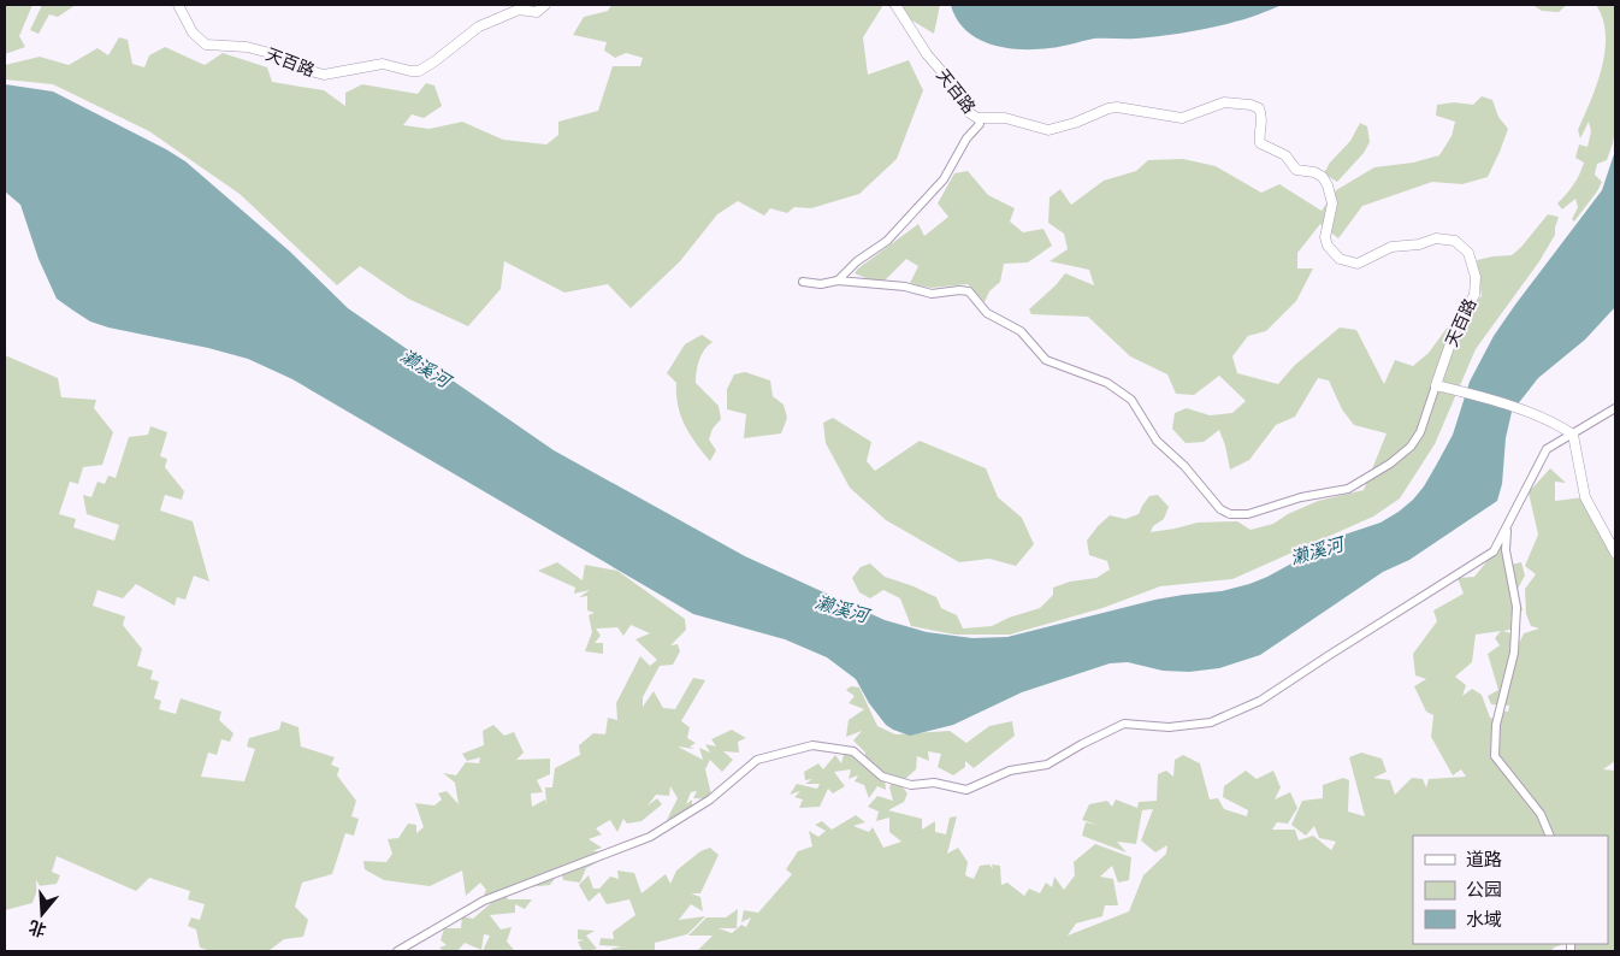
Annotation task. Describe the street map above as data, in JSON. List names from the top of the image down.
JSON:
{
  "streets": {
    "main road": ["天百路"]
  },
  "water": ["濑溪河"],
  "legend": ["道路", "公园", "水域"],
  "north": "bottom"
}
